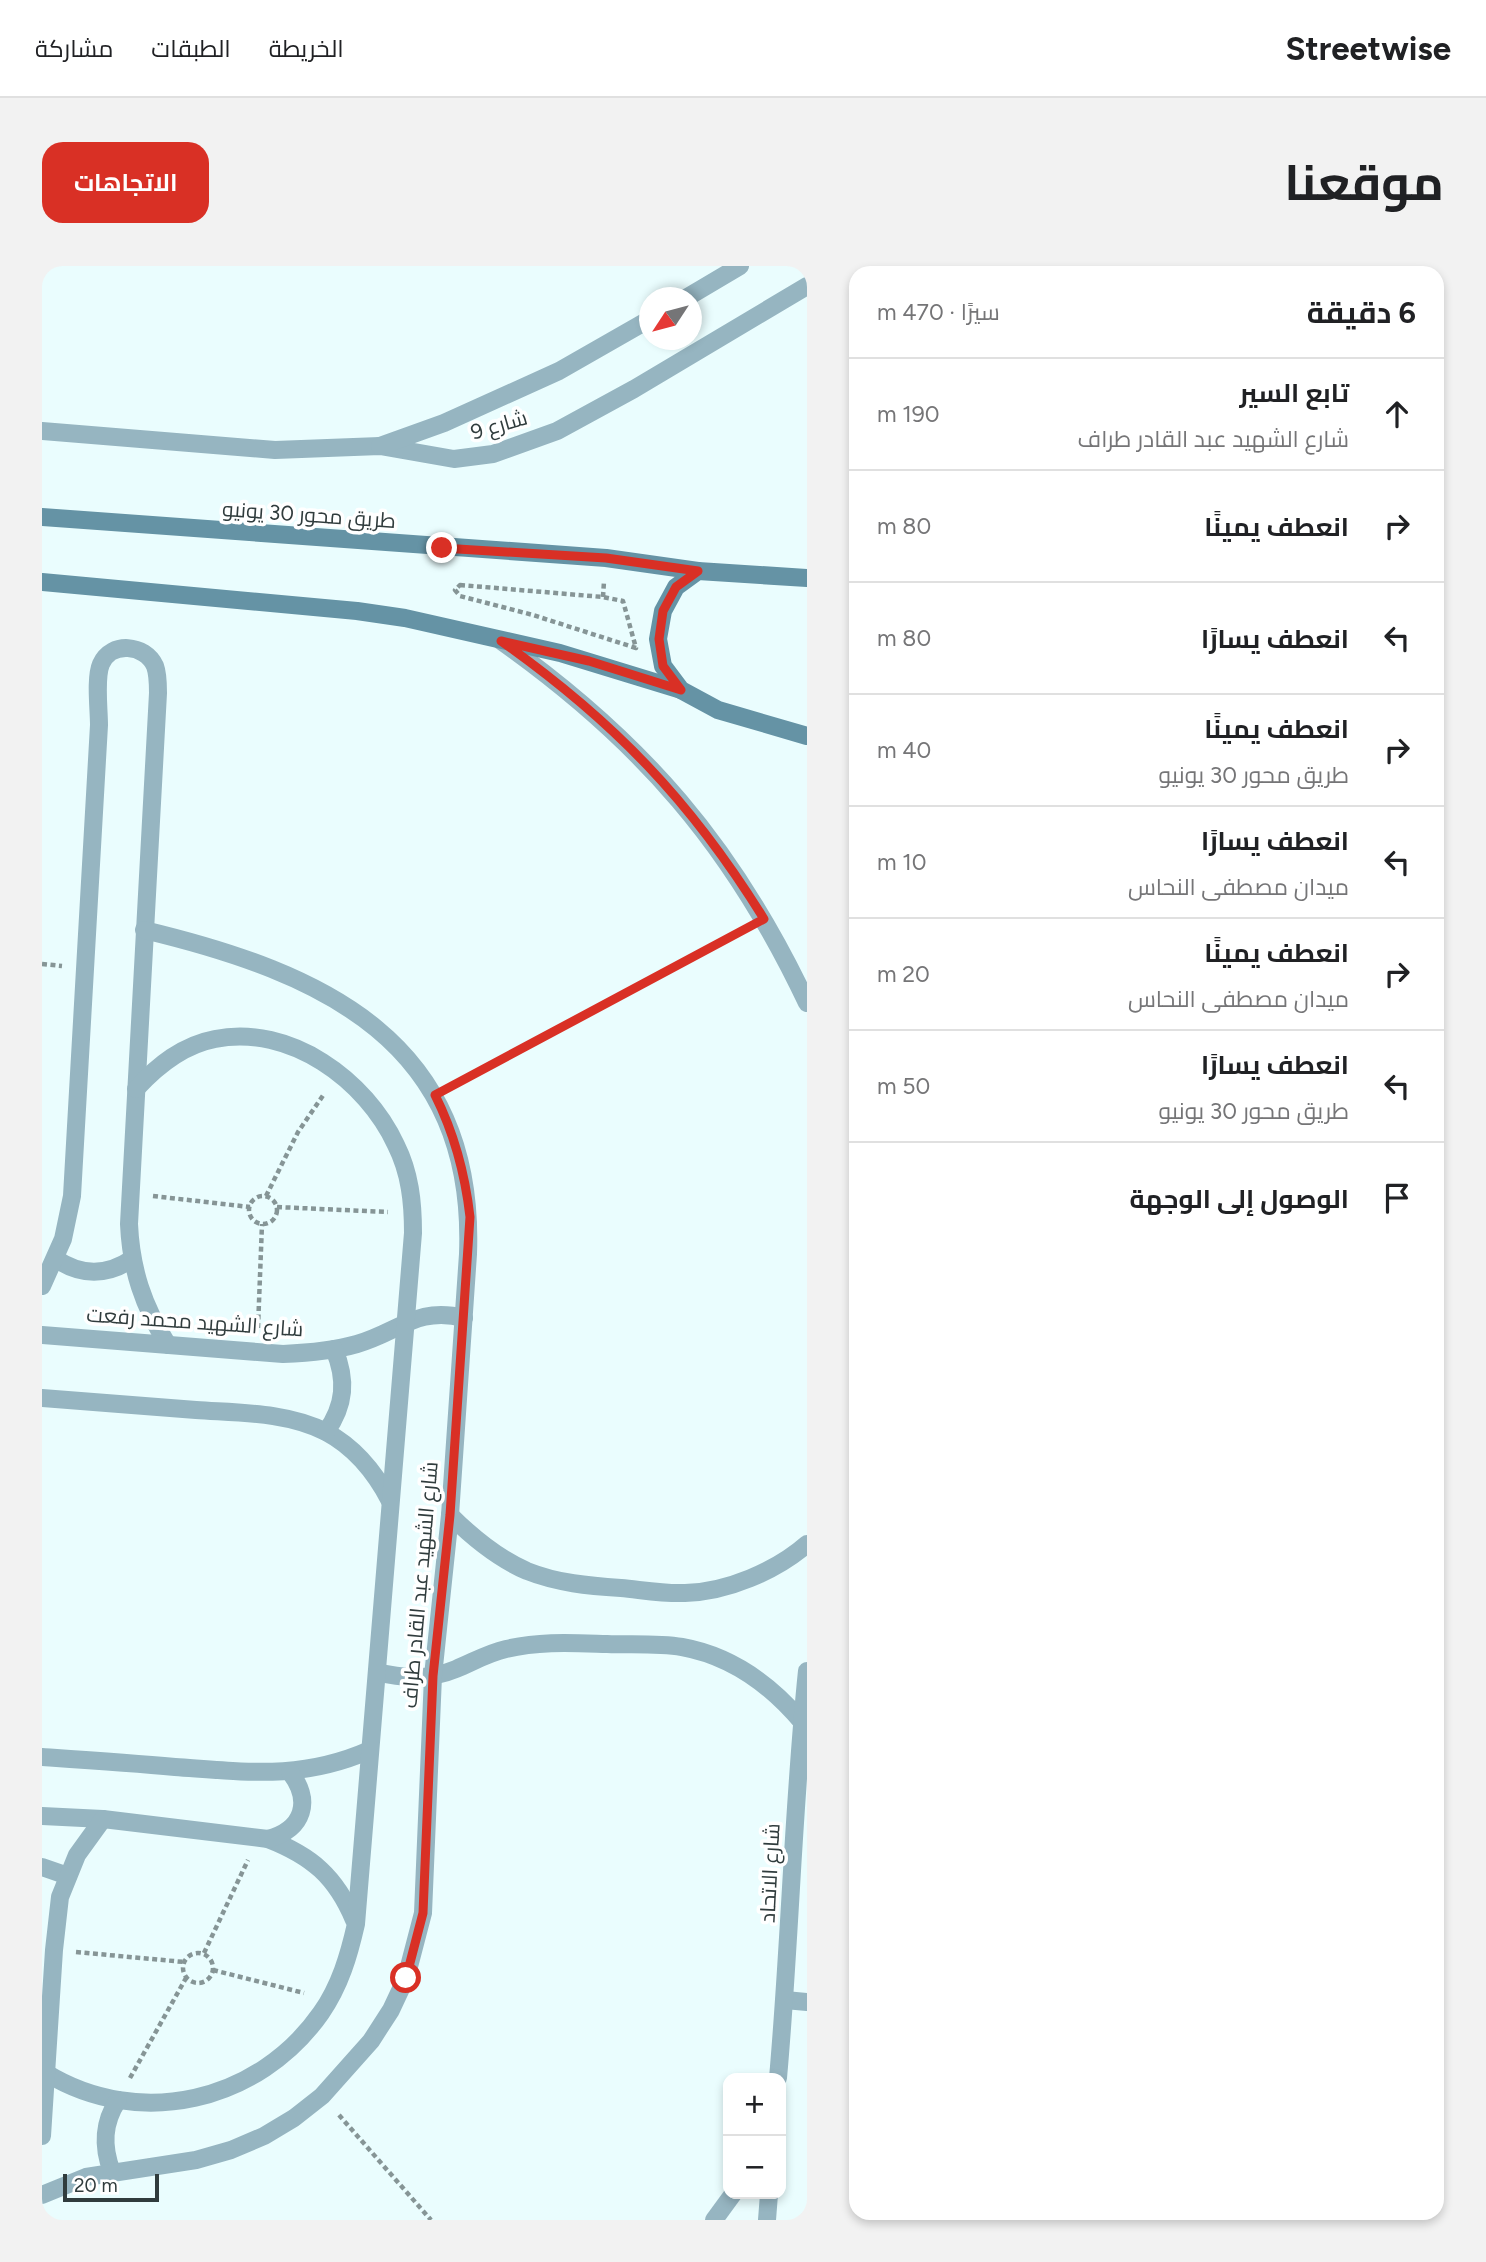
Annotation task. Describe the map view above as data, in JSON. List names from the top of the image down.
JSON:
{
  "streets": {
    "street": [
      "شارع 9",
      "طريق محور 30 يونيو",
      "شارع الشهيد محمد رفعت",
      "شارع الشهيد عبد القادر طراف",
      "شارع الاتحاد"
    ]
  },
  "crossings": [
    ["شارع الشهيد محمد رفعت", "شارع الشهيد عبد القادر طراف"]
  ],
  "scale_bar": "20 m",
  "north": "bottom left",
  "page": {
    "header": "Streetwise",
    "nav": ["الخريطة", "الطبقات", "مشاركة"],
    "title": "موقعنا",
    "buttons": "الاتجاهات",
    "heading": ["6 دقيقة", "سيرًا · 470 m"],
    "list": [
      ["تابع السير", "شارع الشهيد عبد القادر طراف", "190 m"],
      ["انعطف يمينًا", "80 m"],
      ["انعطف يسارًا", "80 m"],
      ["انعطف يمينًا", "طريق محور 30 يونيو", "40 m"],
      ["انعطف يسارًا", "ميدان مصطفى النحاس", "10 m"],
      ["انعطف يمينًا", "ميدان مصطفى النحاس", "20 m"],
      ["انعطف يسارًا", "طريق محور 30 يونيو", "50 m"],
      "الوصول إلى الوجهة"
    ],
    "map_buttons": ["+", "−"],
    "scale": "20 m"
  }
}
